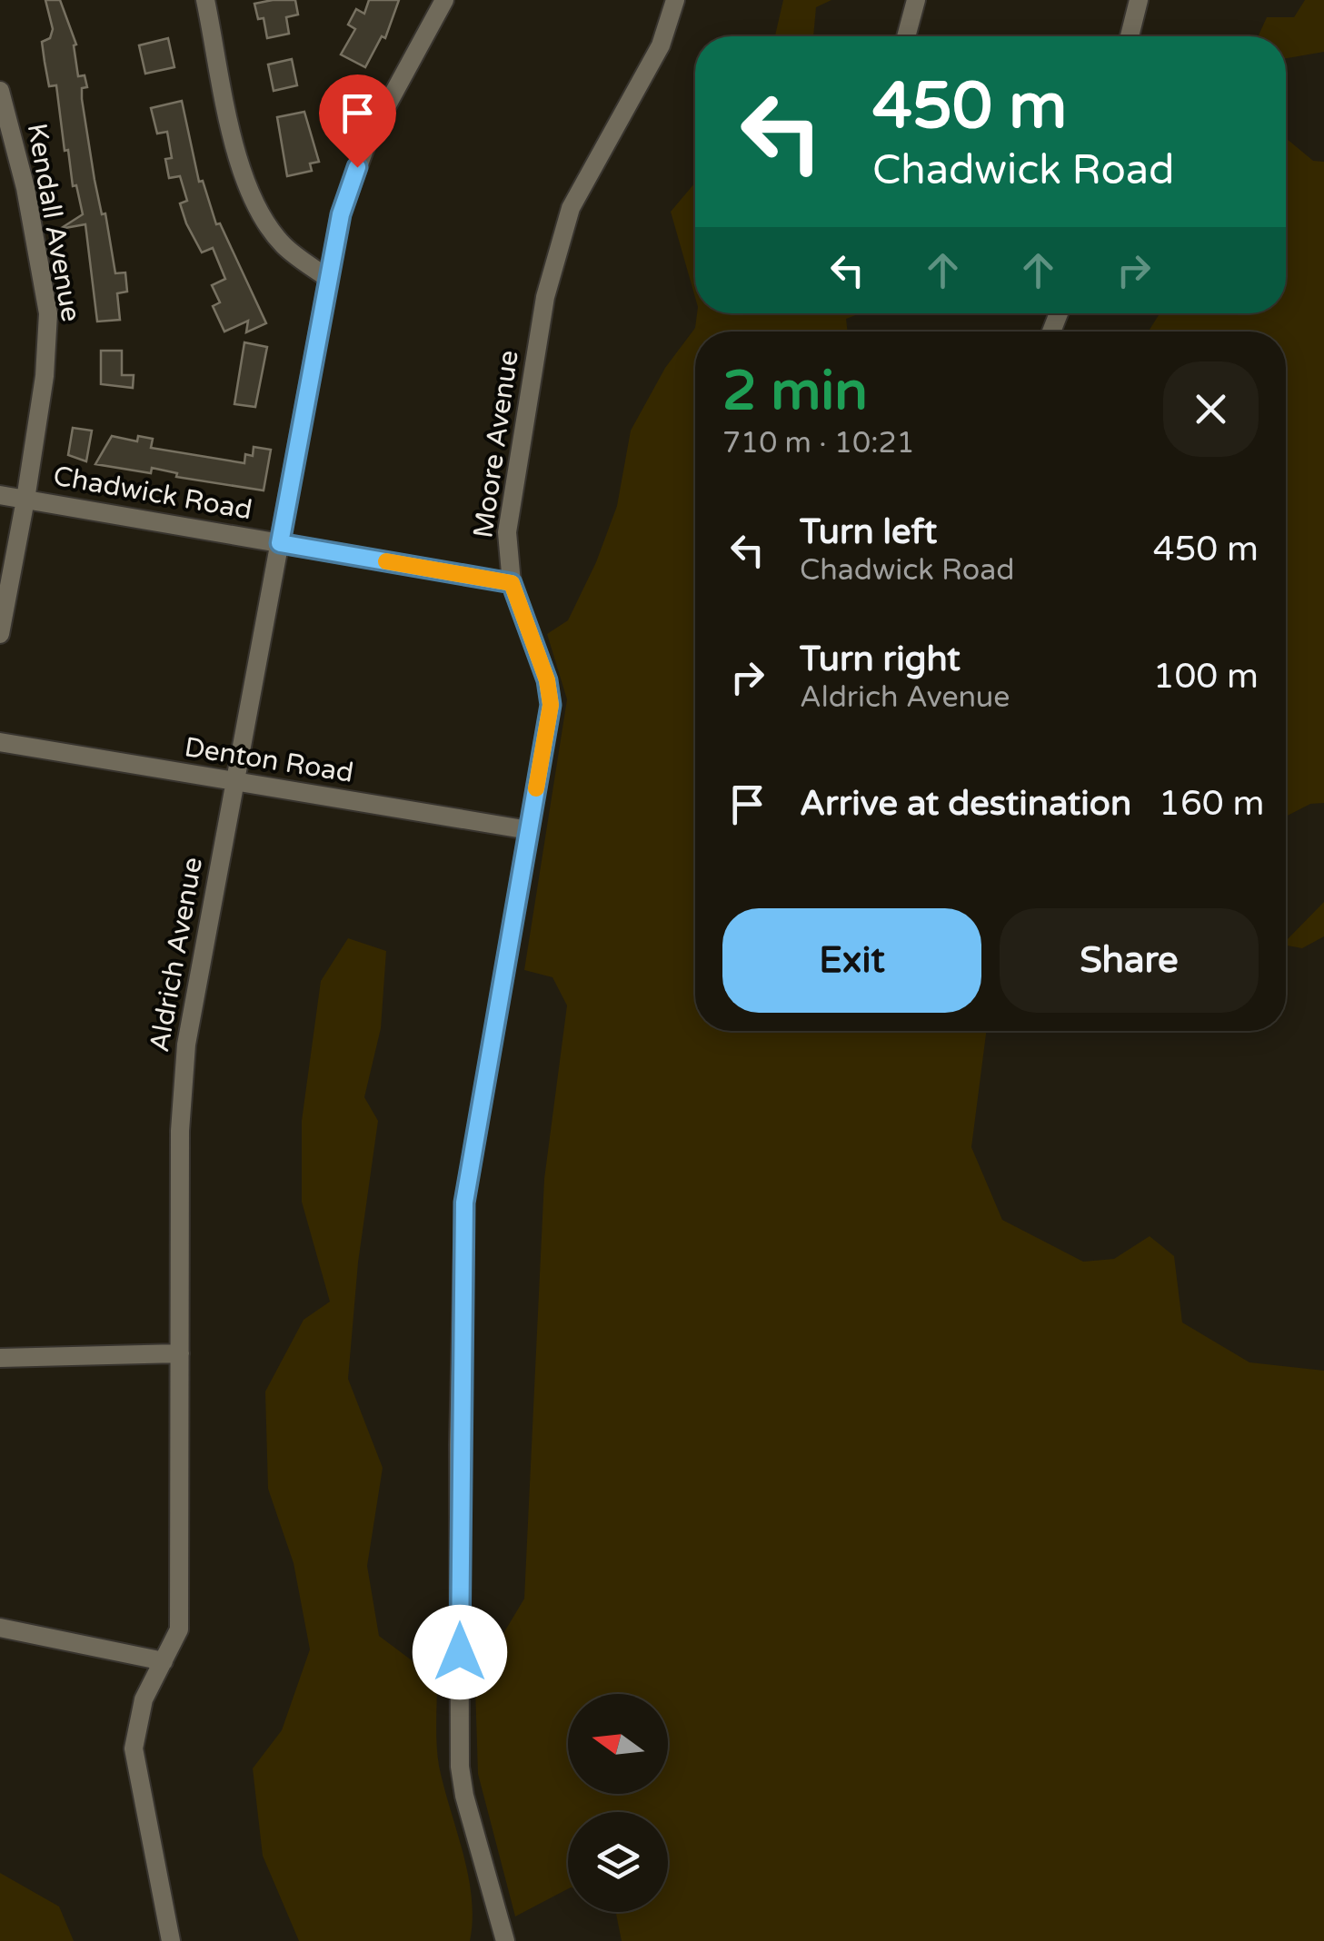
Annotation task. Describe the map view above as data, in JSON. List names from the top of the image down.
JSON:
{
  "streets": {
    "street": [
      "Kendall Avenue",
      "Moore Avenue",
      "Chadwick Road",
      "Denton Road",
      "Aldrich Avenue"
    ]
  },
  "crossings": [
    ["Kendall Avenue", "Chadwick Road"],
    ["Moore Avenue", "Chadwick Road"],
    ["Moore Avenue", "Denton Road"],
    ["Chadwick Road", "Aldrich Avenue"],
    ["Denton Road", "Aldrich Avenue"]
  ],
  "north": "left",
  "page": {
    "turn": ["450 m", "Chadwick Road"],
    "heading": ["2 min", "710 m · 10:21"],
    "list": [
      {
        "name": "Turn left",
        "note": "Chadwick Road",
        "value": "450 m"
      },
      {
        "name": "Turn right",
        "note": "Aldrich Avenue",
        "value": "100 m"
      },
      {
        "name": "Arrive at destination",
        "value": "160 m"
      }
    ],
    "buttons": ["Exit", "Share"]
  }
}
